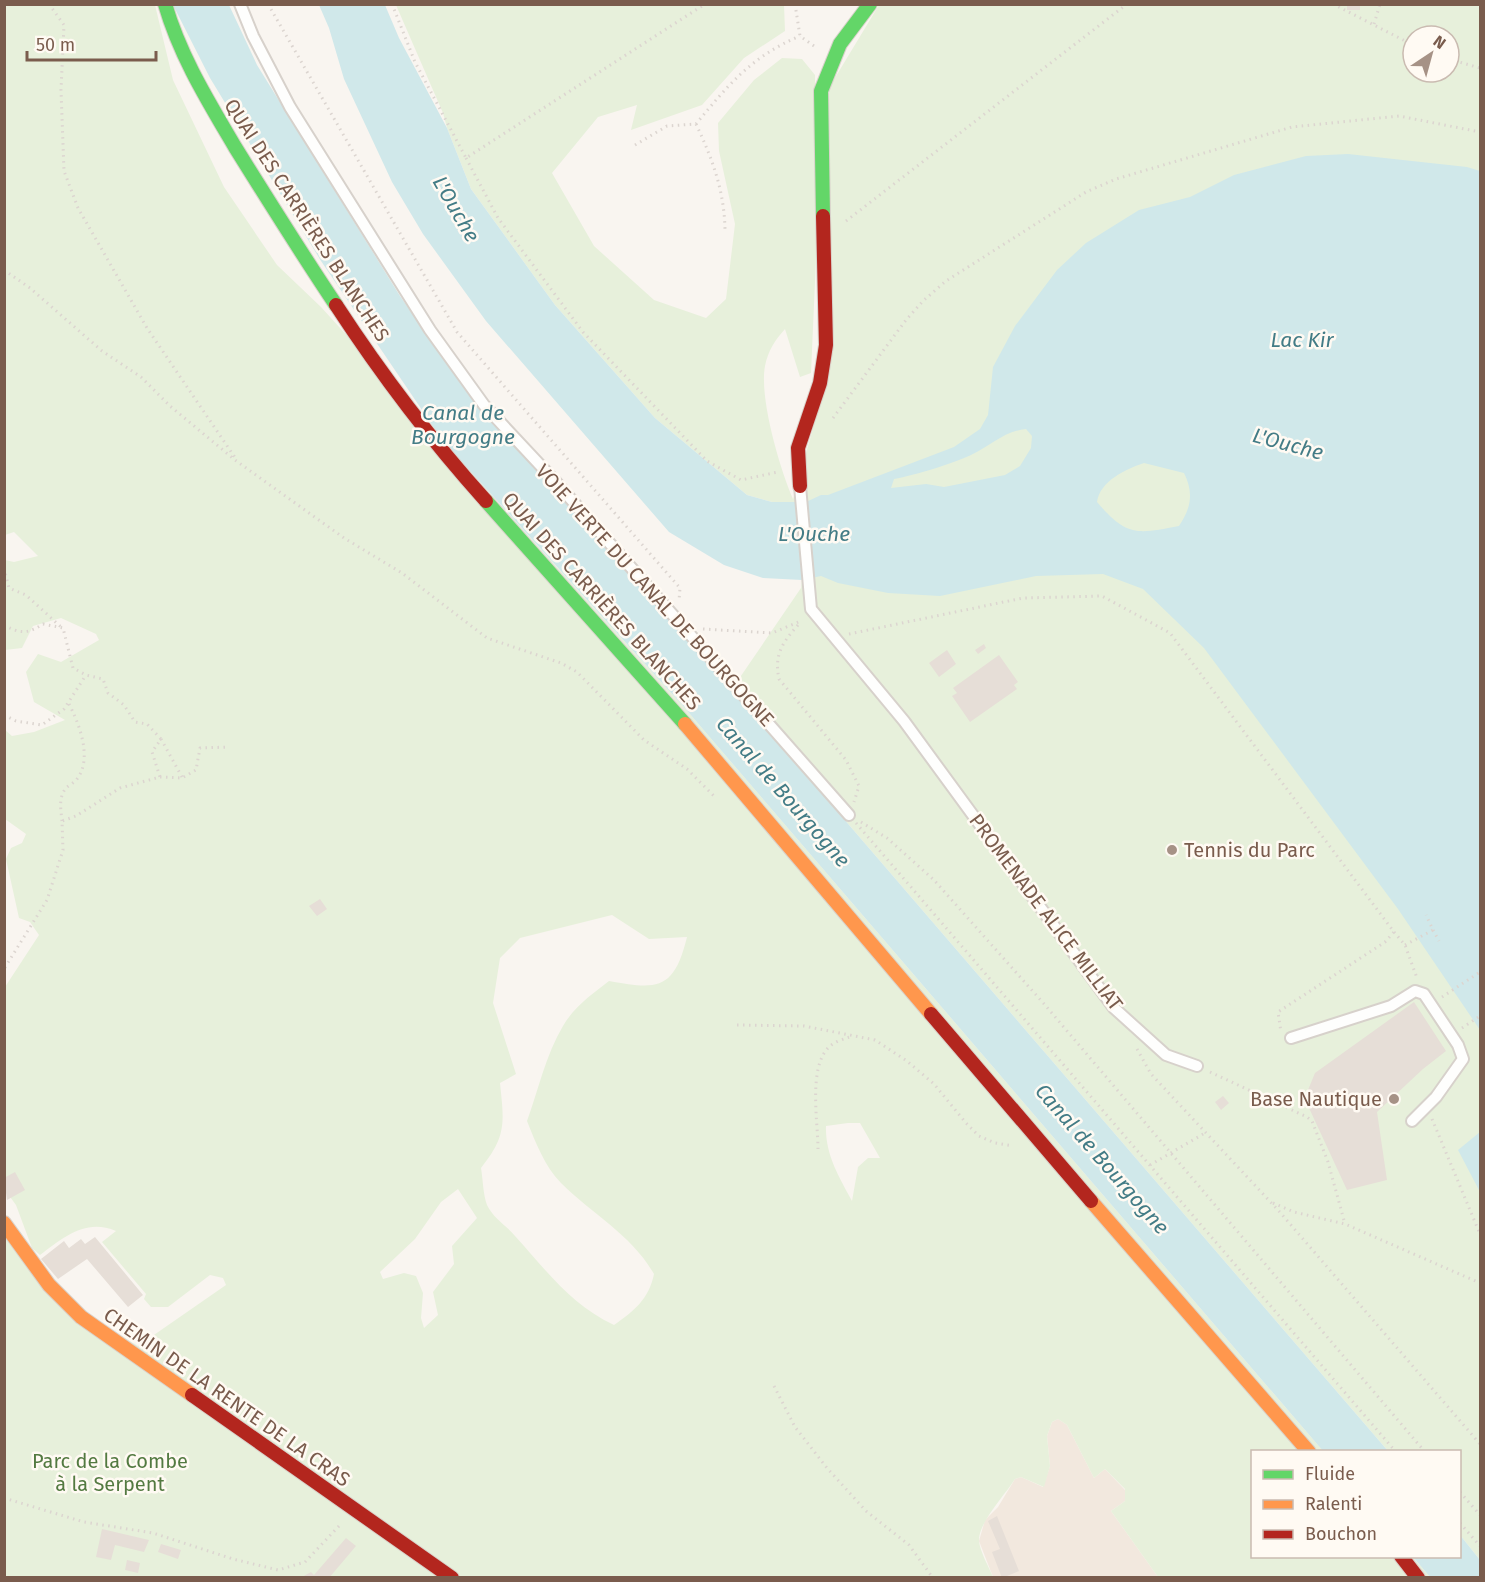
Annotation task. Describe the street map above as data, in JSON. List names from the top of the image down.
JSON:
{
  "streets": {
    "street": ["QUAI DES CARRIÈRES BLANCHES", "CHEMIN DE LA RENTE DE LA CRAS"],
    "lane": ["VOIE VERTE DU CANAL DE BOURGOGNE", "PROMENADE ALICE MILLIAT"]
  },
  "water": ["L'Ouche", "Lac Kir", "Canal de Bourgogne"],
  "parks": ["Parc de la Combe à la Serpent"],
  "places": ["Tennis du Parc", "Base Nautique"],
  "legend": ["Fluide", "Ralenti", "Bouchon"],
  "scale_bar": "50 m",
  "north": "top right"
}
